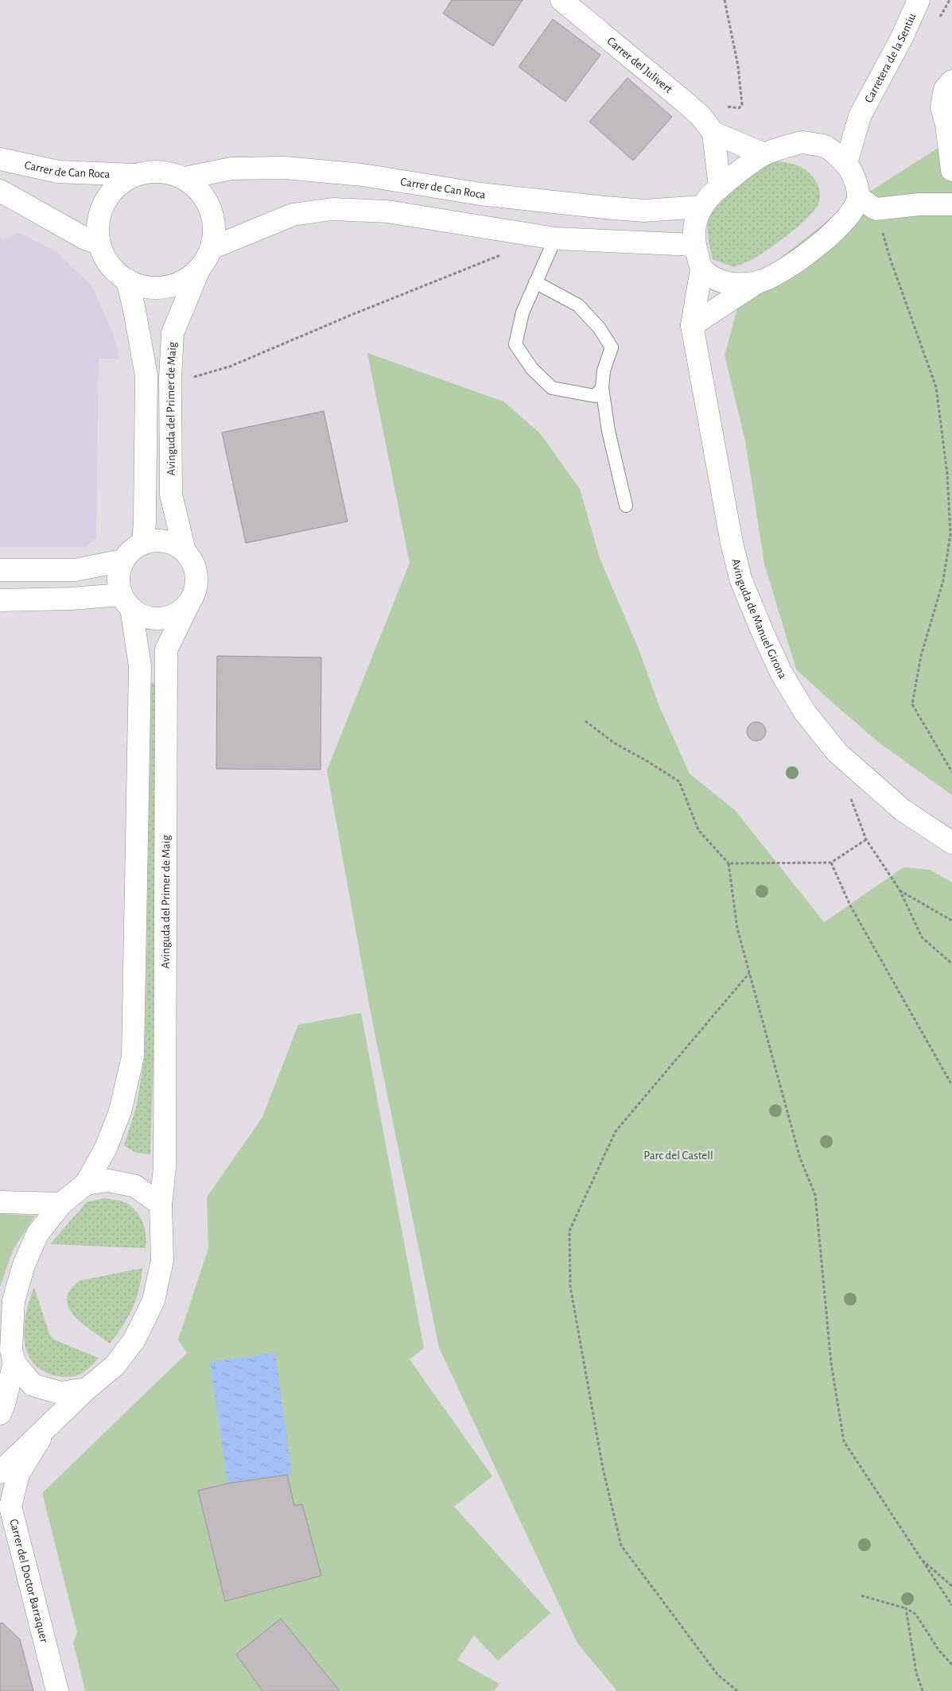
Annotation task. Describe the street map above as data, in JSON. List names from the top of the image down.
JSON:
{
  "streets": {
    "street": [
      "Carretera de la Sentiu",
      "Carrer del Julivert",
      "Carrer de Can Roca",
      "Avinguda del Primer de Maig",
      "Avinguda de Manuel Girona",
      "Carrer del Doctor Barraquer"
    ]
  },
  "crossings": [
    ["Carrer de Can Roca", "Avinguda del Primer de Maig"]
  ],
  "parks": ["Parc del Castell"]
}
